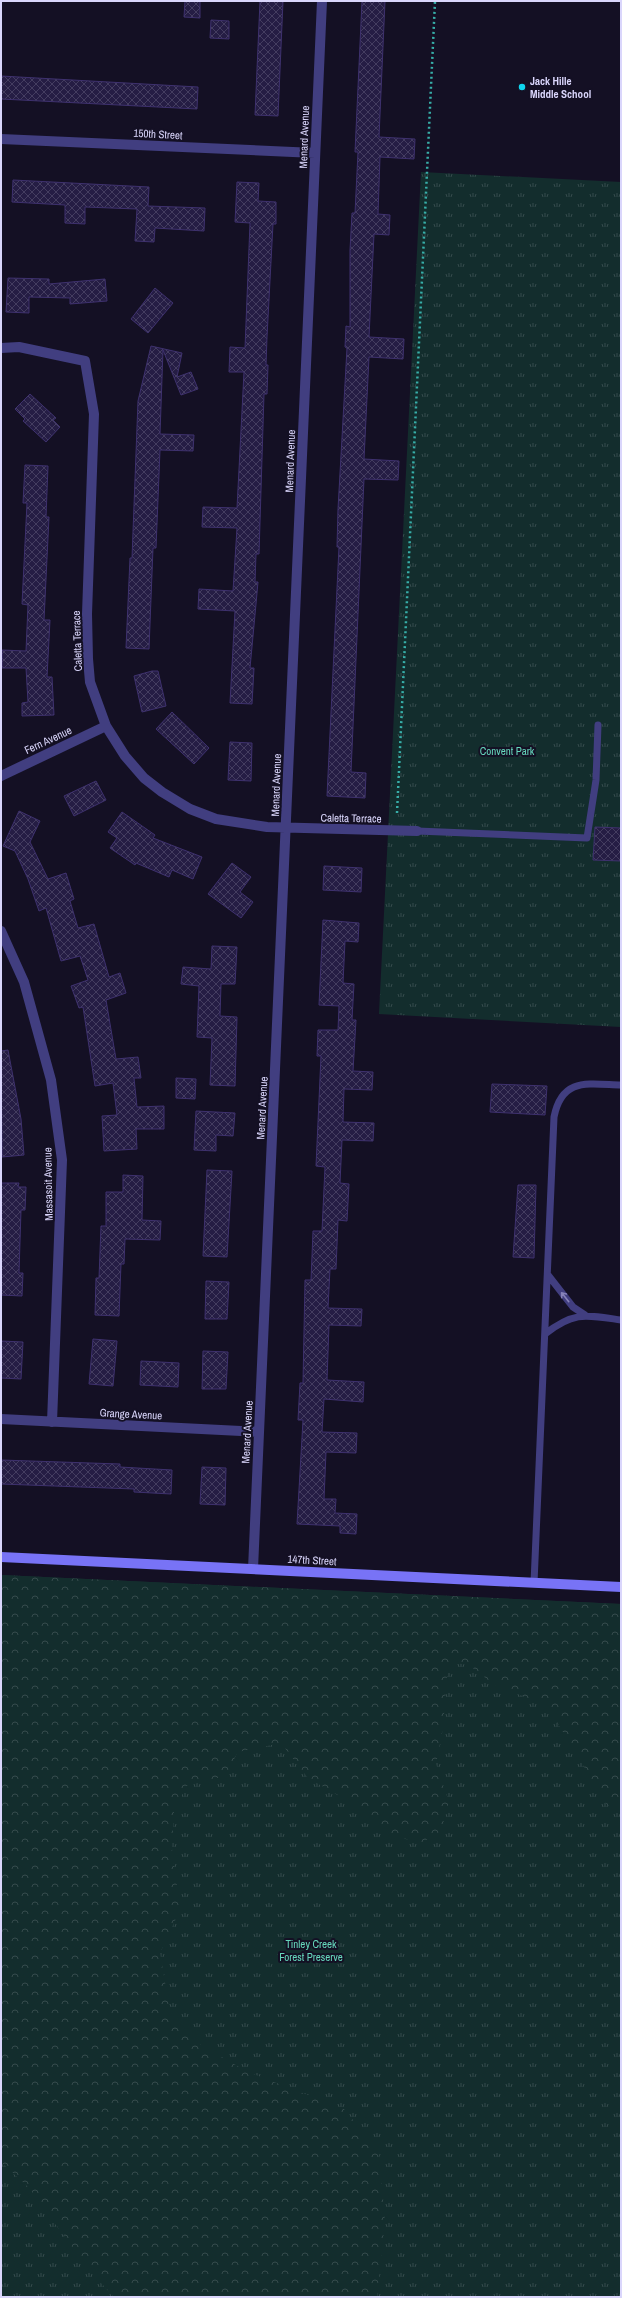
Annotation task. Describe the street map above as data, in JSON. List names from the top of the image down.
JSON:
{
  "streets": {
    "main road": ["147th Street"],
    "street": [
      "150th Street",
      "Menard Avenue",
      "Caletta Terrace",
      "Fern Avenue",
      "Massasoit Avenue",
      "Grange Avenue"
    ]
  },
  "crossings": [
    ["150th Street", "Menard Avenue"],
    ["Menard Avenue", "Caletta Terrace"],
    ["Menard Avenue", "Grange Avenue"],
    ["Menard Avenue", "147th Street"],
    ["Caletta Terrace", "Fern Avenue"],
    ["Massasoit Avenue", "Grange Avenue"]
  ],
  "parks": ["Convent Park", "Tinley Creek Forest Preserve"],
  "places": ["Jack Hille Middle School"]
}
